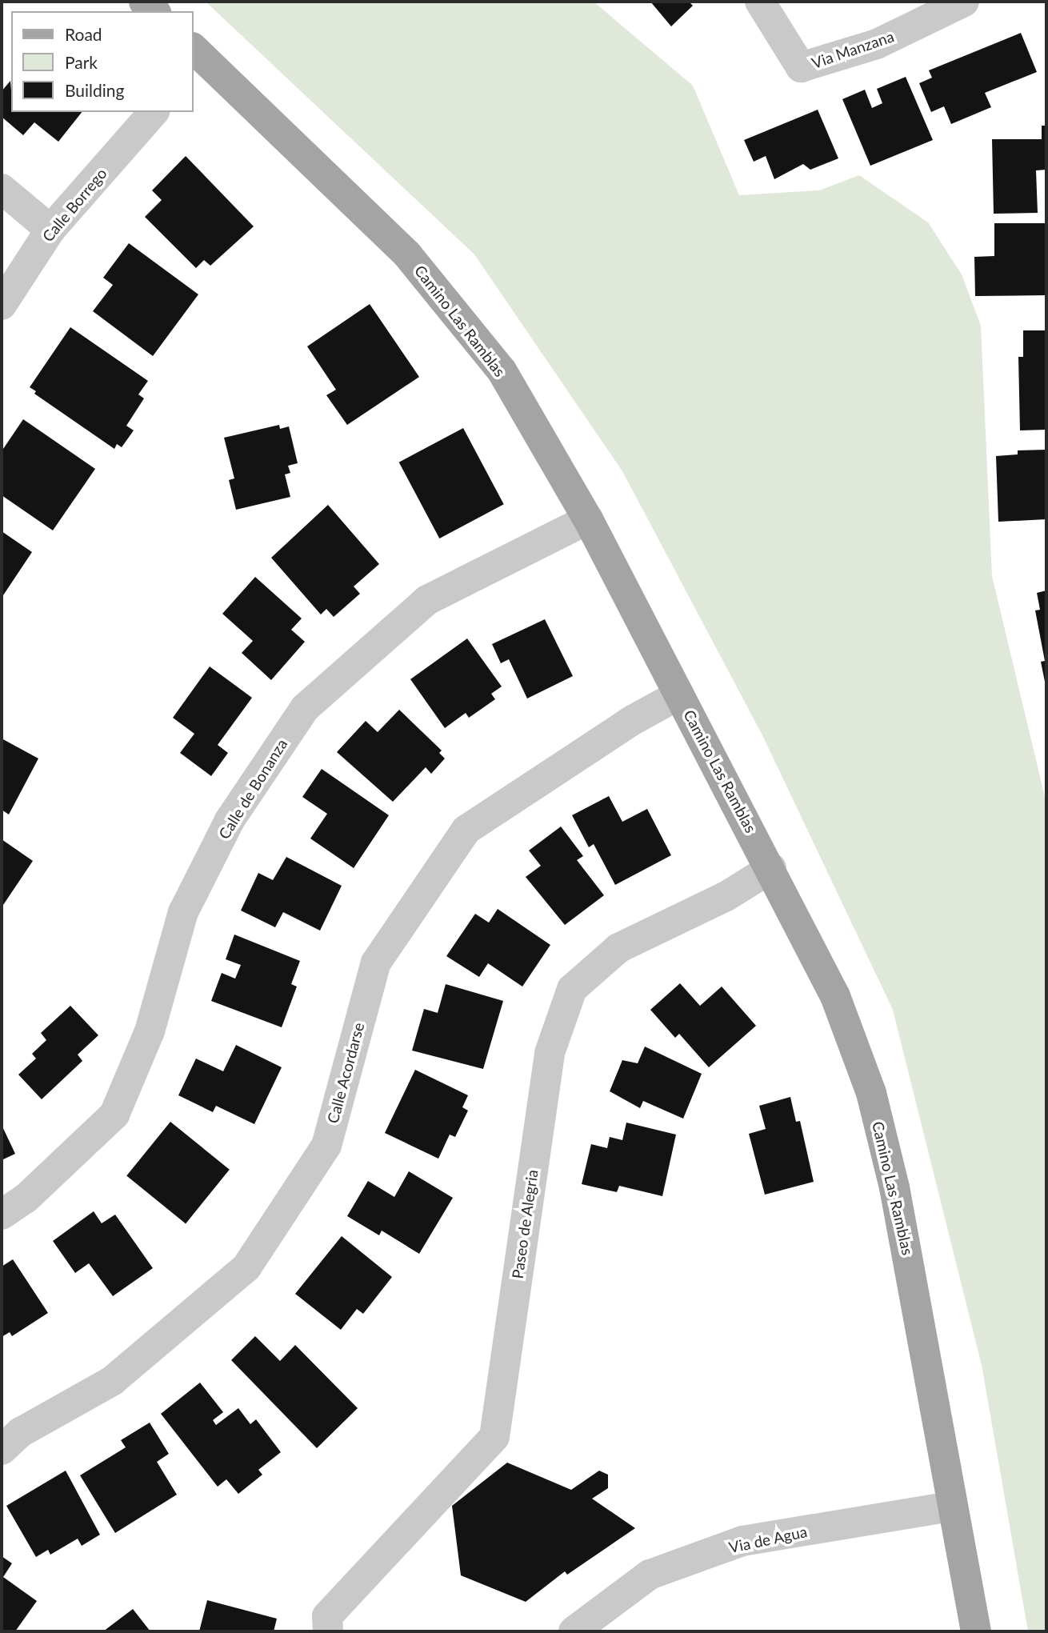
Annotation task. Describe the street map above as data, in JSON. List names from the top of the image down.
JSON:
{
  "streets": {
    "main road": ["Camino Las Ramblas"],
    "street": [
      "Via Manzana",
      "Calle Borrego",
      "Calle de Bonanza",
      "Calle Acordarse",
      "Paseo de Alegria",
      "Via de Agua"
    ]
  },
  "crossings": [
    ["Camino Las Ramblas", "Calle de Bonanza"],
    ["Camino Las Ramblas", "Calle Acordarse"],
    ["Camino Las Ramblas", "Paseo de Alegria"],
    ["Camino Las Ramblas", "Via de Agua"]
  ],
  "legend": ["Road", "Park", "Building"]
}
